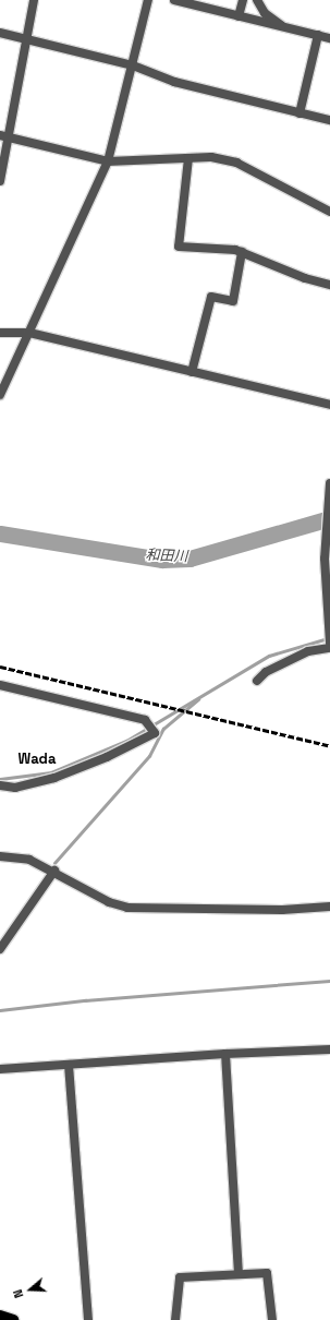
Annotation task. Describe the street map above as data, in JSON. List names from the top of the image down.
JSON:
{
  "districts": ["Wada"],
  "water": ["和田川"],
  "north": "left"
}
